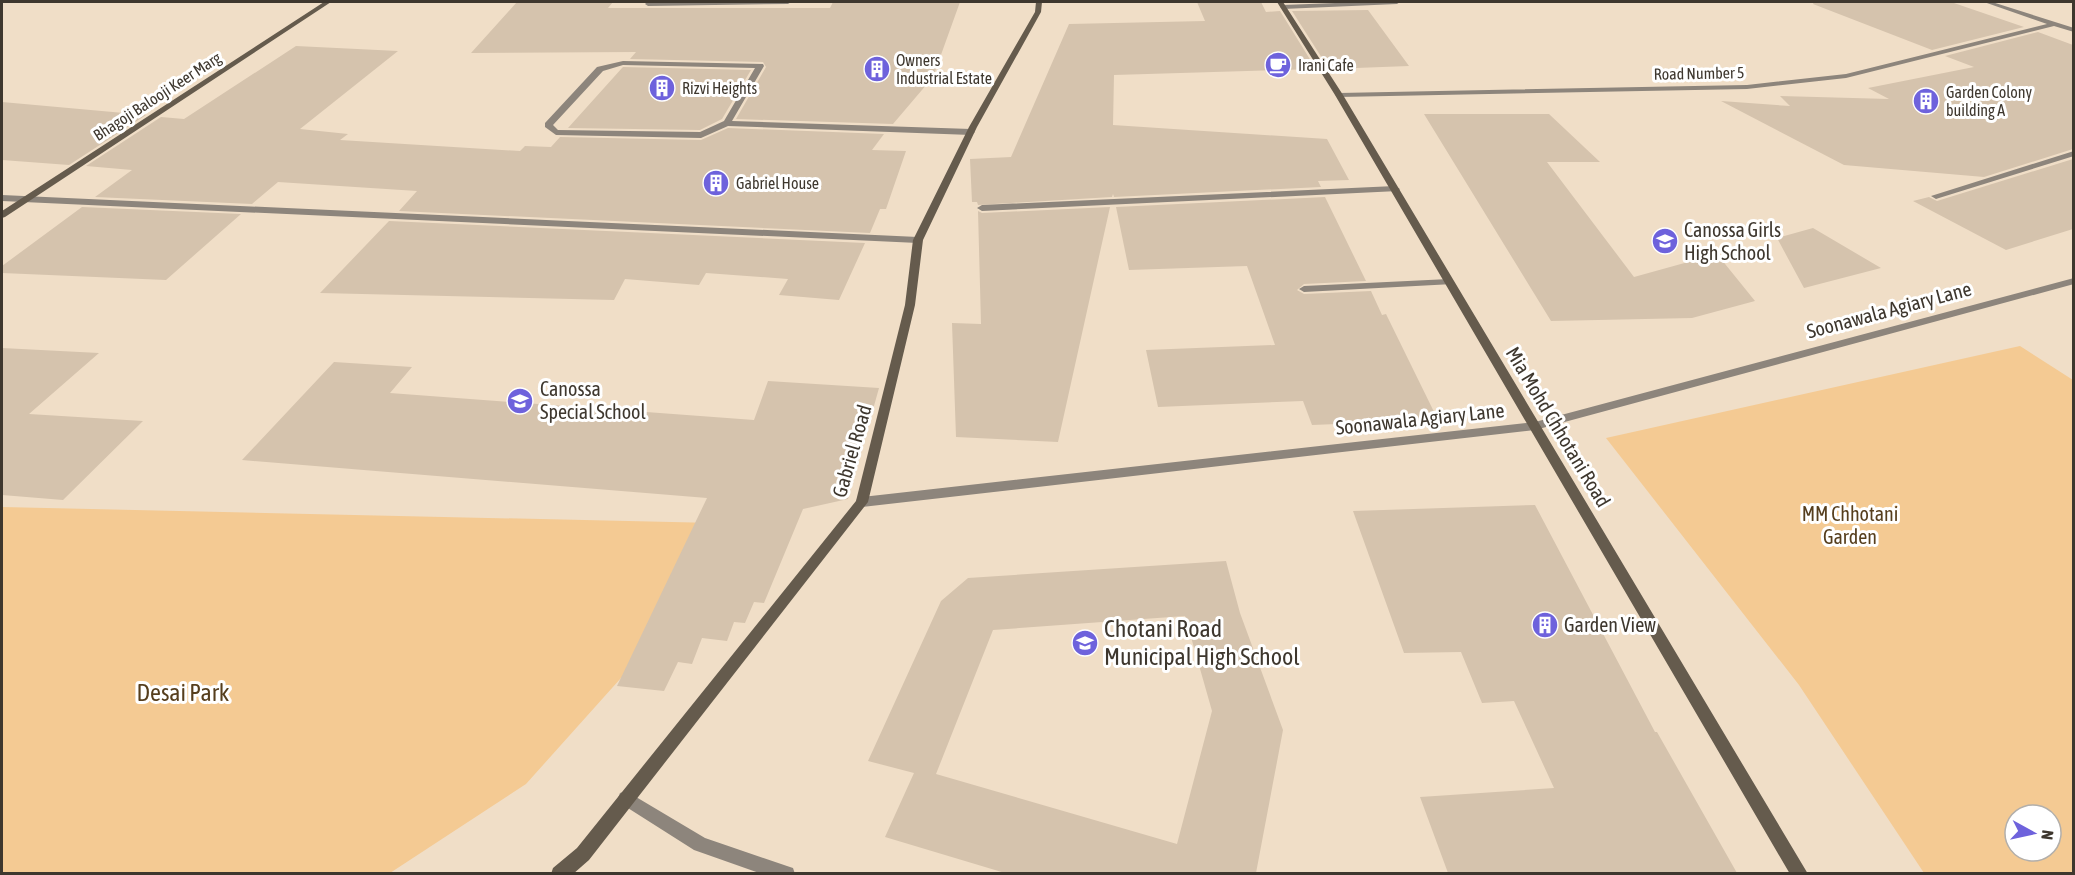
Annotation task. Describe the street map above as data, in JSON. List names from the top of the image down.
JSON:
{
  "streets": {
    "street": [
      "Road Number 5",
      "Bhagoji Balooji Keer Marg",
      "Soonawala Agiary Lane",
      "Mia Mohd Chhotani Road",
      "Gabriel Road"
    ]
  },
  "crossings": [
    ["Road Number 5", "Mia Mohd Chhotani Road"],
    ["Soonawala Agiary Lane", "Mia Mohd Chhotani Road"],
    ["Soonawala Agiary Lane", "Gabriel Road"]
  ],
  "parks": ["MM Chhotani Garden", "Desai Park"],
  "places": {
    "cafe": ["Irani Cafe"],
    "building": [
      "Owners Industrial Estate",
      "Rizvi Heights",
      "Garden Colony building A",
      "Gabriel House",
      "Garden View"
    ],
    "school or university": ["Canossa Girls High School", "Canossa Special School", "Chotani Road Municipal High School"]
  },
  "north": "right"
}
